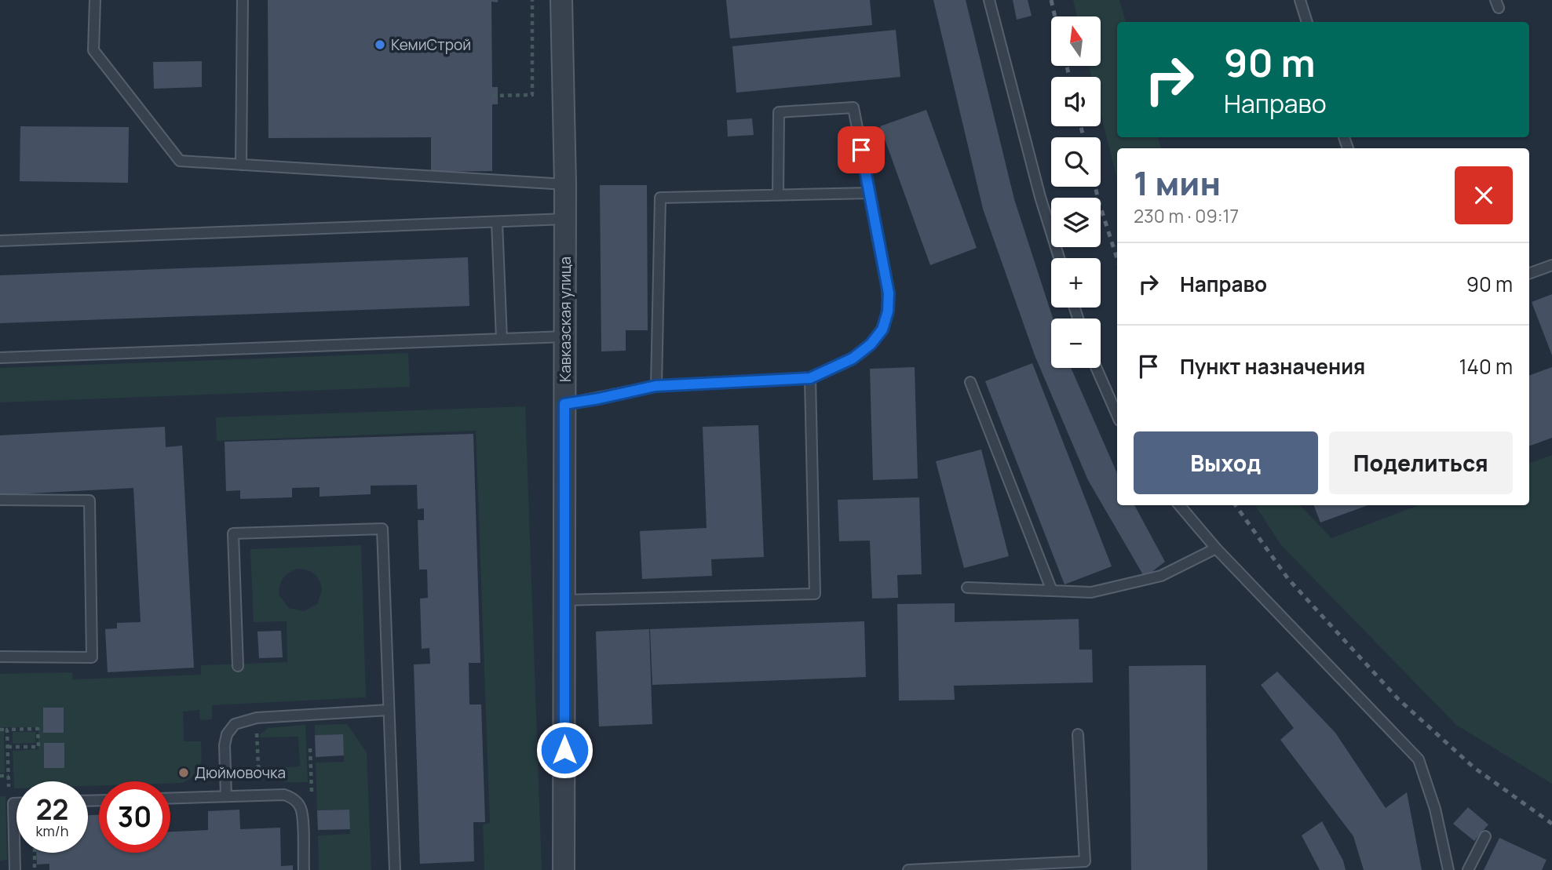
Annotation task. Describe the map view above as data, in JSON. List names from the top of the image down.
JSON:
{
  "streets": {
    "street": ["Кавказская улица"]
  },
  "places": ["КемиСтрой", "Дюймовочка"],
  "north": "top",
  "page": {
    "map_buttons": ["+", "−"],
    "turn": ["90 m", "Направо"],
    "heading": ["1 мин", "230 m · 09:17"],
    "list": [
      {
        "name": "Направо",
        "value": "90 m"
      },
      {
        "name": "Пункт назначения",
        "value": "140 m"
      }
    ],
    "buttons": ["Выход", "Поделиться"],
    "speed": "22 km/h",
    "limit": "30"
  }
}
